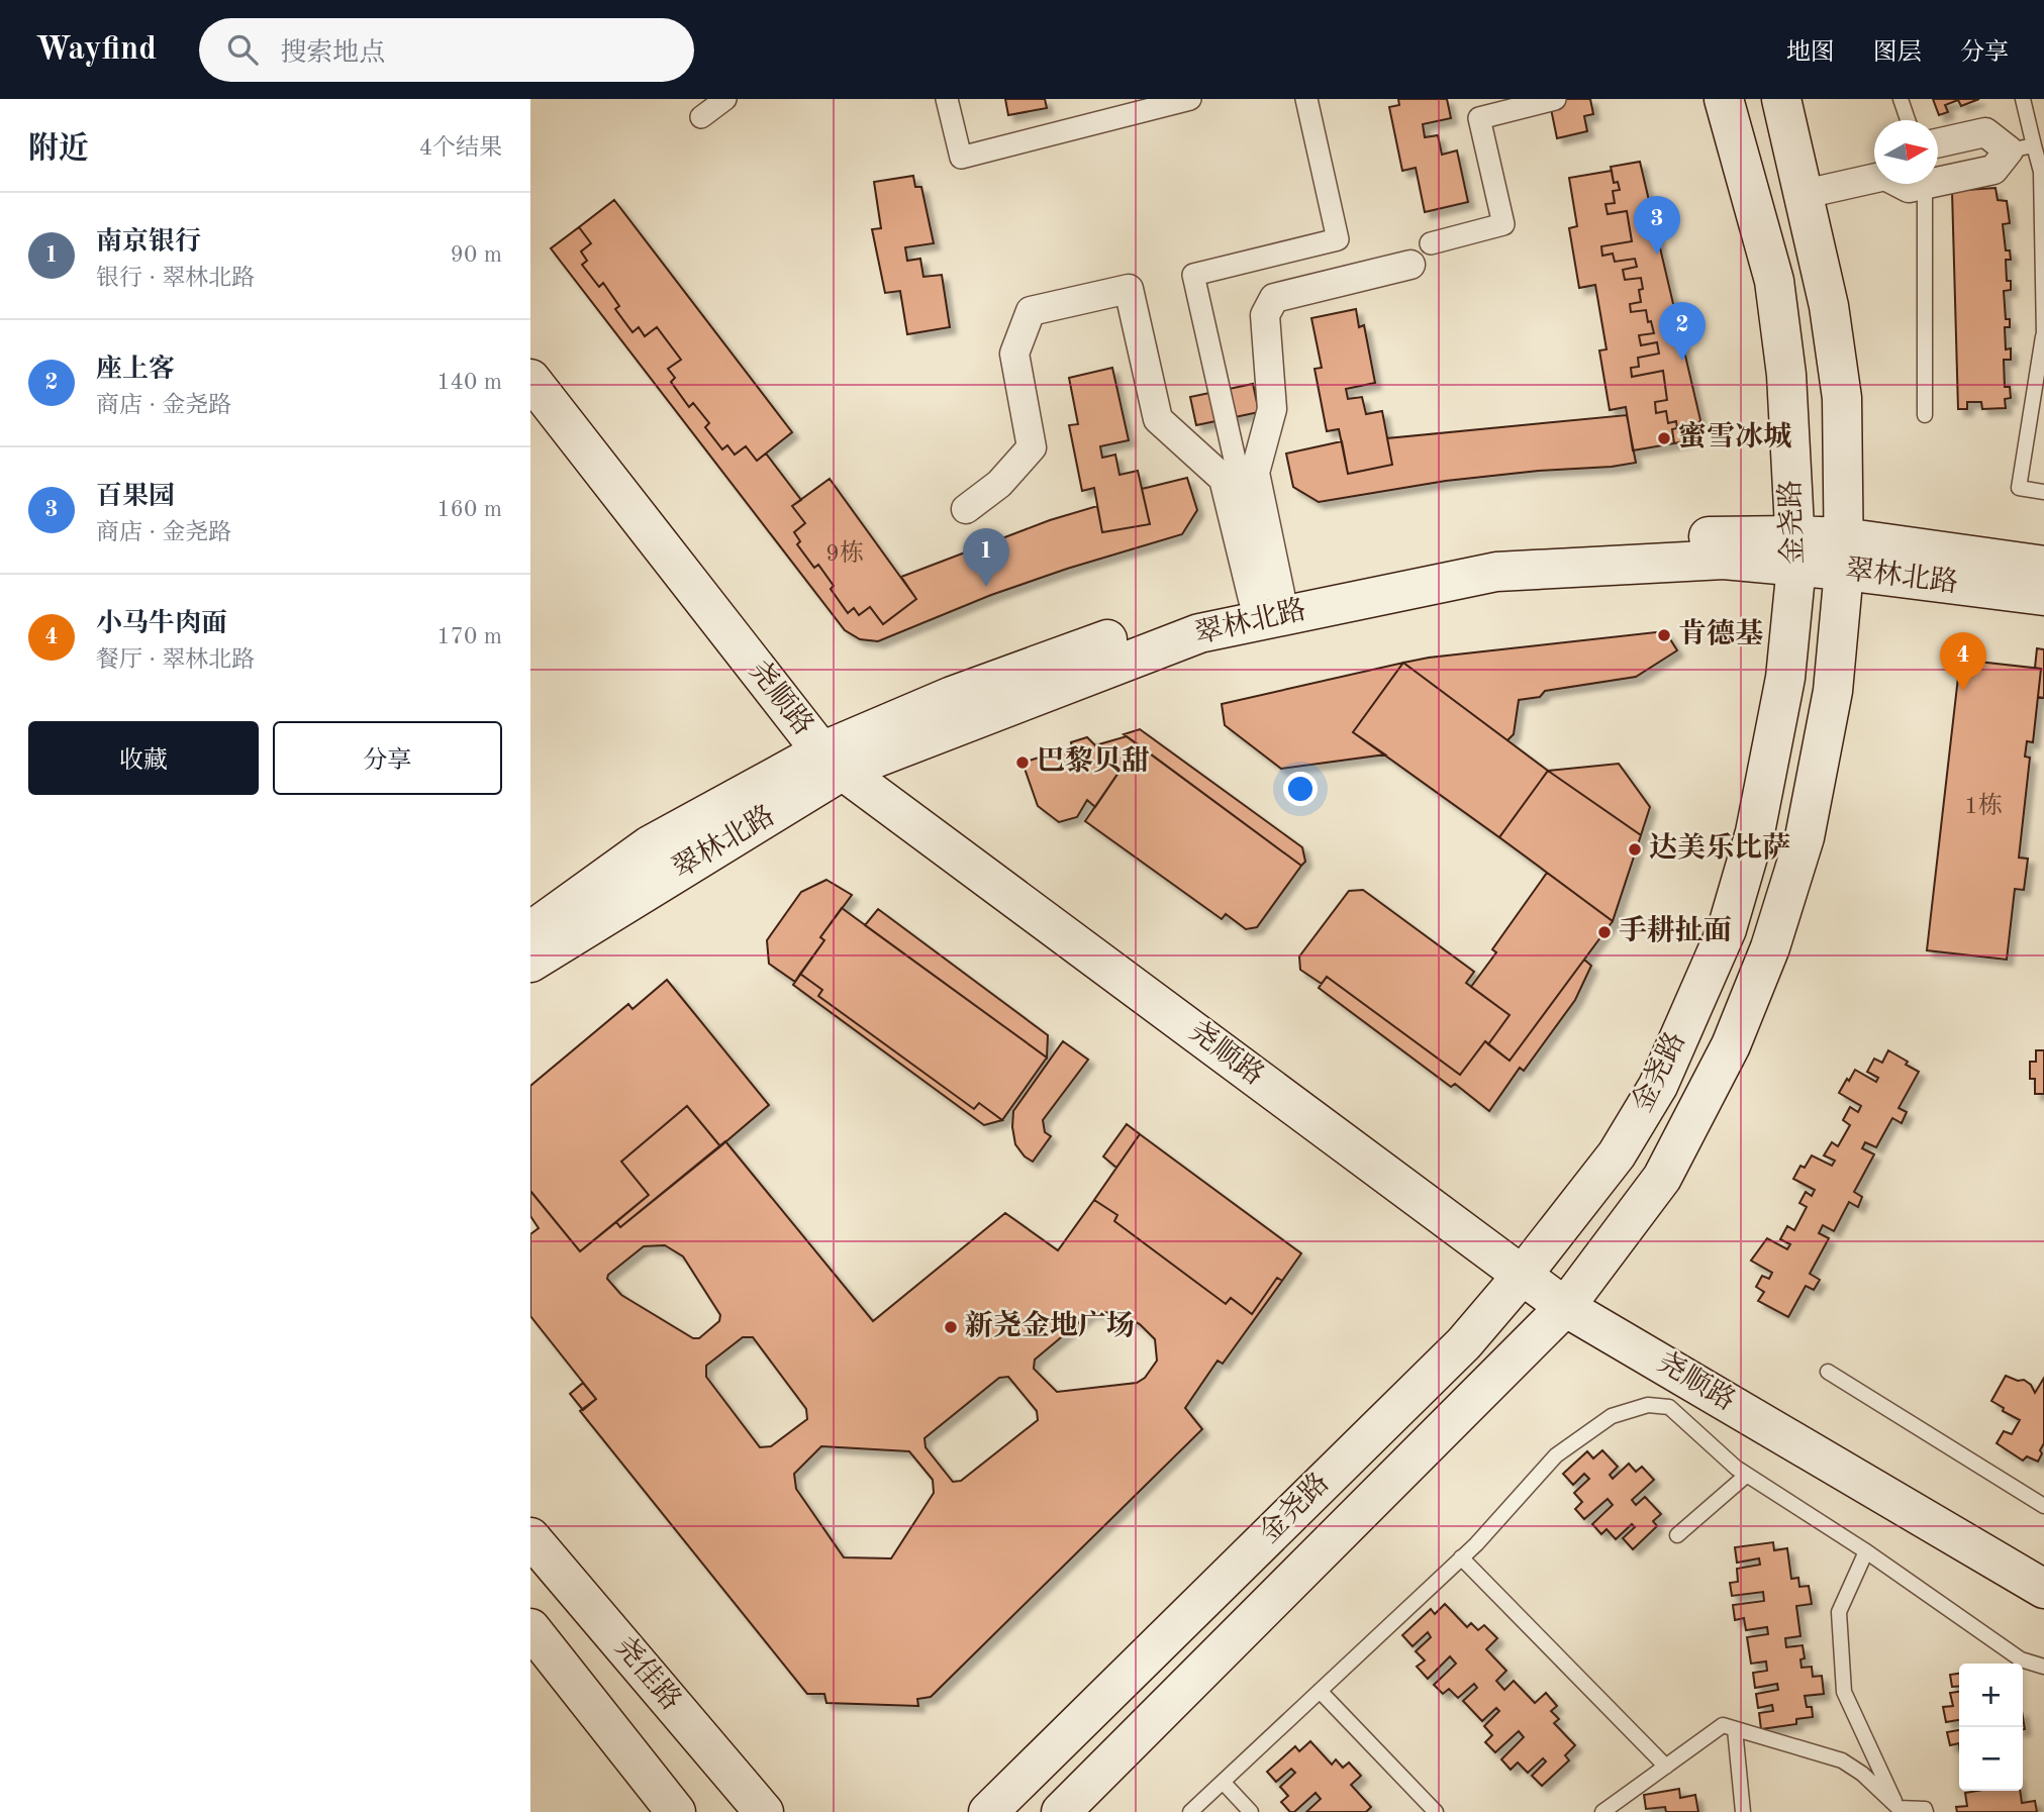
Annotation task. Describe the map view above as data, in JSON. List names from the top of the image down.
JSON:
{
  "streets": {
    "main road": [
      "金尧路",
      "翠林北路",
      "尧顺路",
      "尧佳路"
    ]
  },
  "crossings": [
    ["金尧路", "翠林北路"],
    ["金尧路", "尧顺路"],
    ["翠林北路", "尧顺路"]
  ],
  "places": [
    "蜜雪冰城",
    "肯德基",
    "巴黎贝甜",
    "达美乐比萨",
    "手耕扯面",
    "新尧金地广场"
  ],
  "house_numbers": ["9栋", "1栋"],
  "north": "right",
  "page": {
    "header": "Wayfind",
    "search": "搜索地点",
    "nav": ["地图", "图层", "分享"],
    "heading": ["附近", "4个结果"],
    "list": [
      {
        "mark": "1",
        "name": "南京银行",
        "note": "银行 · 翠林北路",
        "value": "90 m"
      },
      {
        "mark": "2",
        "name": "座上客",
        "note": "商店 · 金尧路",
        "value": "140 m"
      },
      {
        "mark": "3",
        "name": "百果园",
        "note": "商店 · 金尧路",
        "value": "160 m"
      },
      {
        "mark": "4",
        "name": "小马牛肉面",
        "note": "餐厅 · 翠林北路",
        "value": "170 m"
      }
    ],
    "pins": [
      "3",
      "2",
      "1",
      "4"
    ],
    "buttons": ["收藏", "分享"],
    "map_buttons": ["+", "−"]
  }
}
